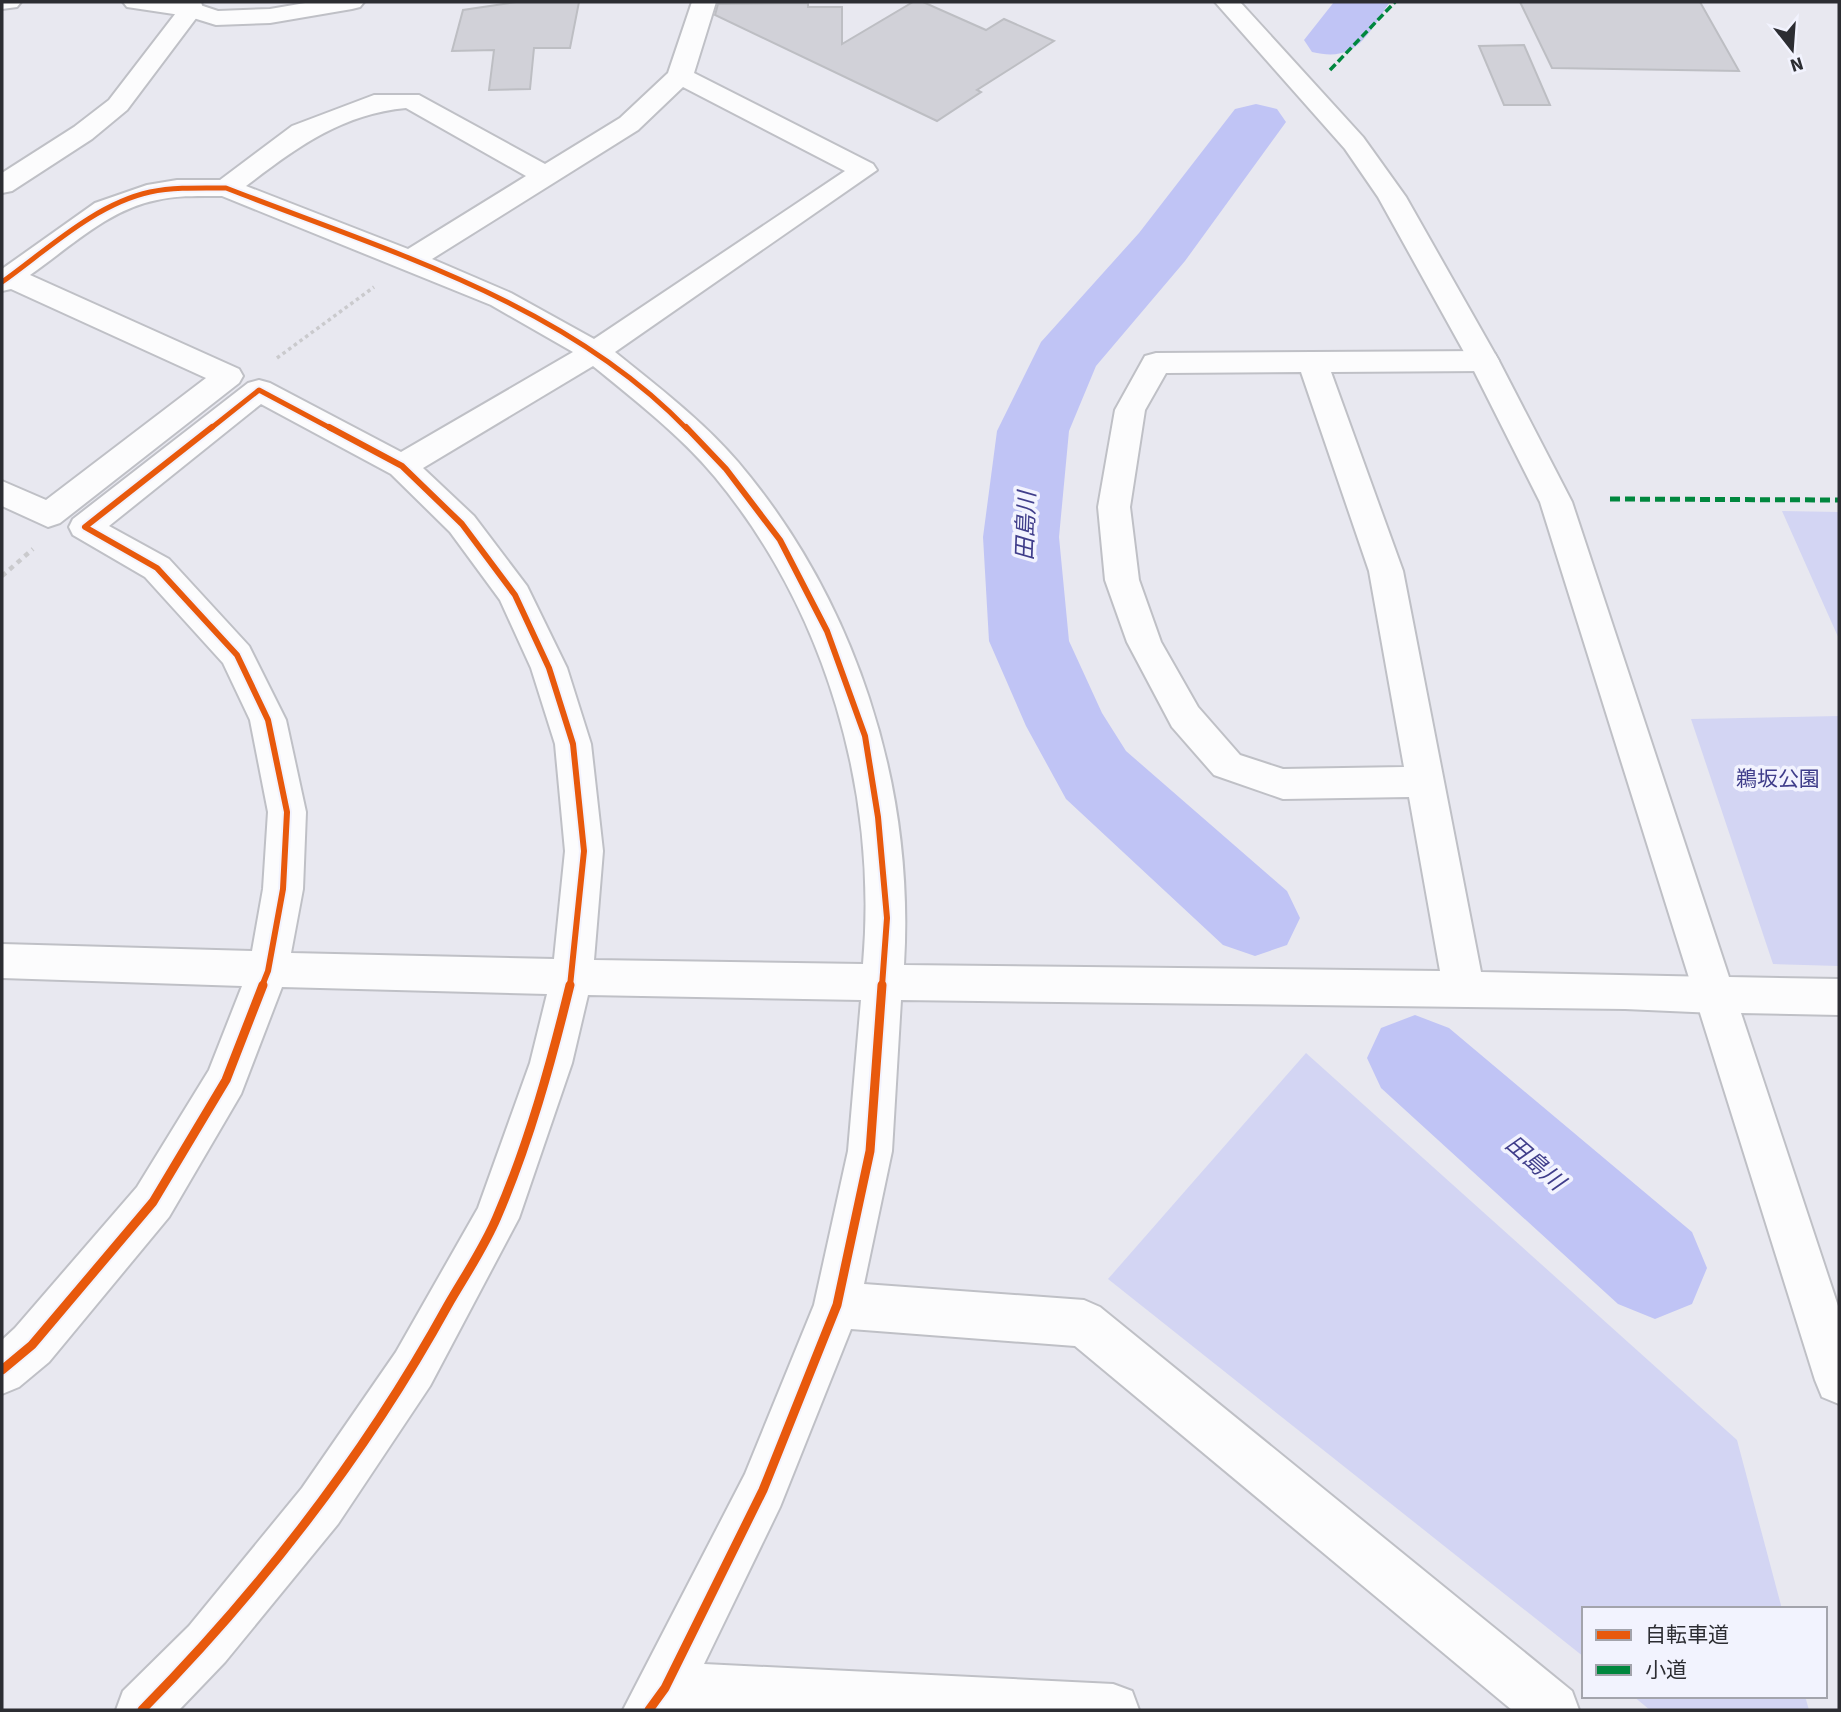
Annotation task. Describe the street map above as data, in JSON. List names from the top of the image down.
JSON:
{
  "water": ["田島川"],
  "parks": ["鵜坂公園"],
  "legend": ["自転車道", "小道"],
  "north": "bottom"
}
